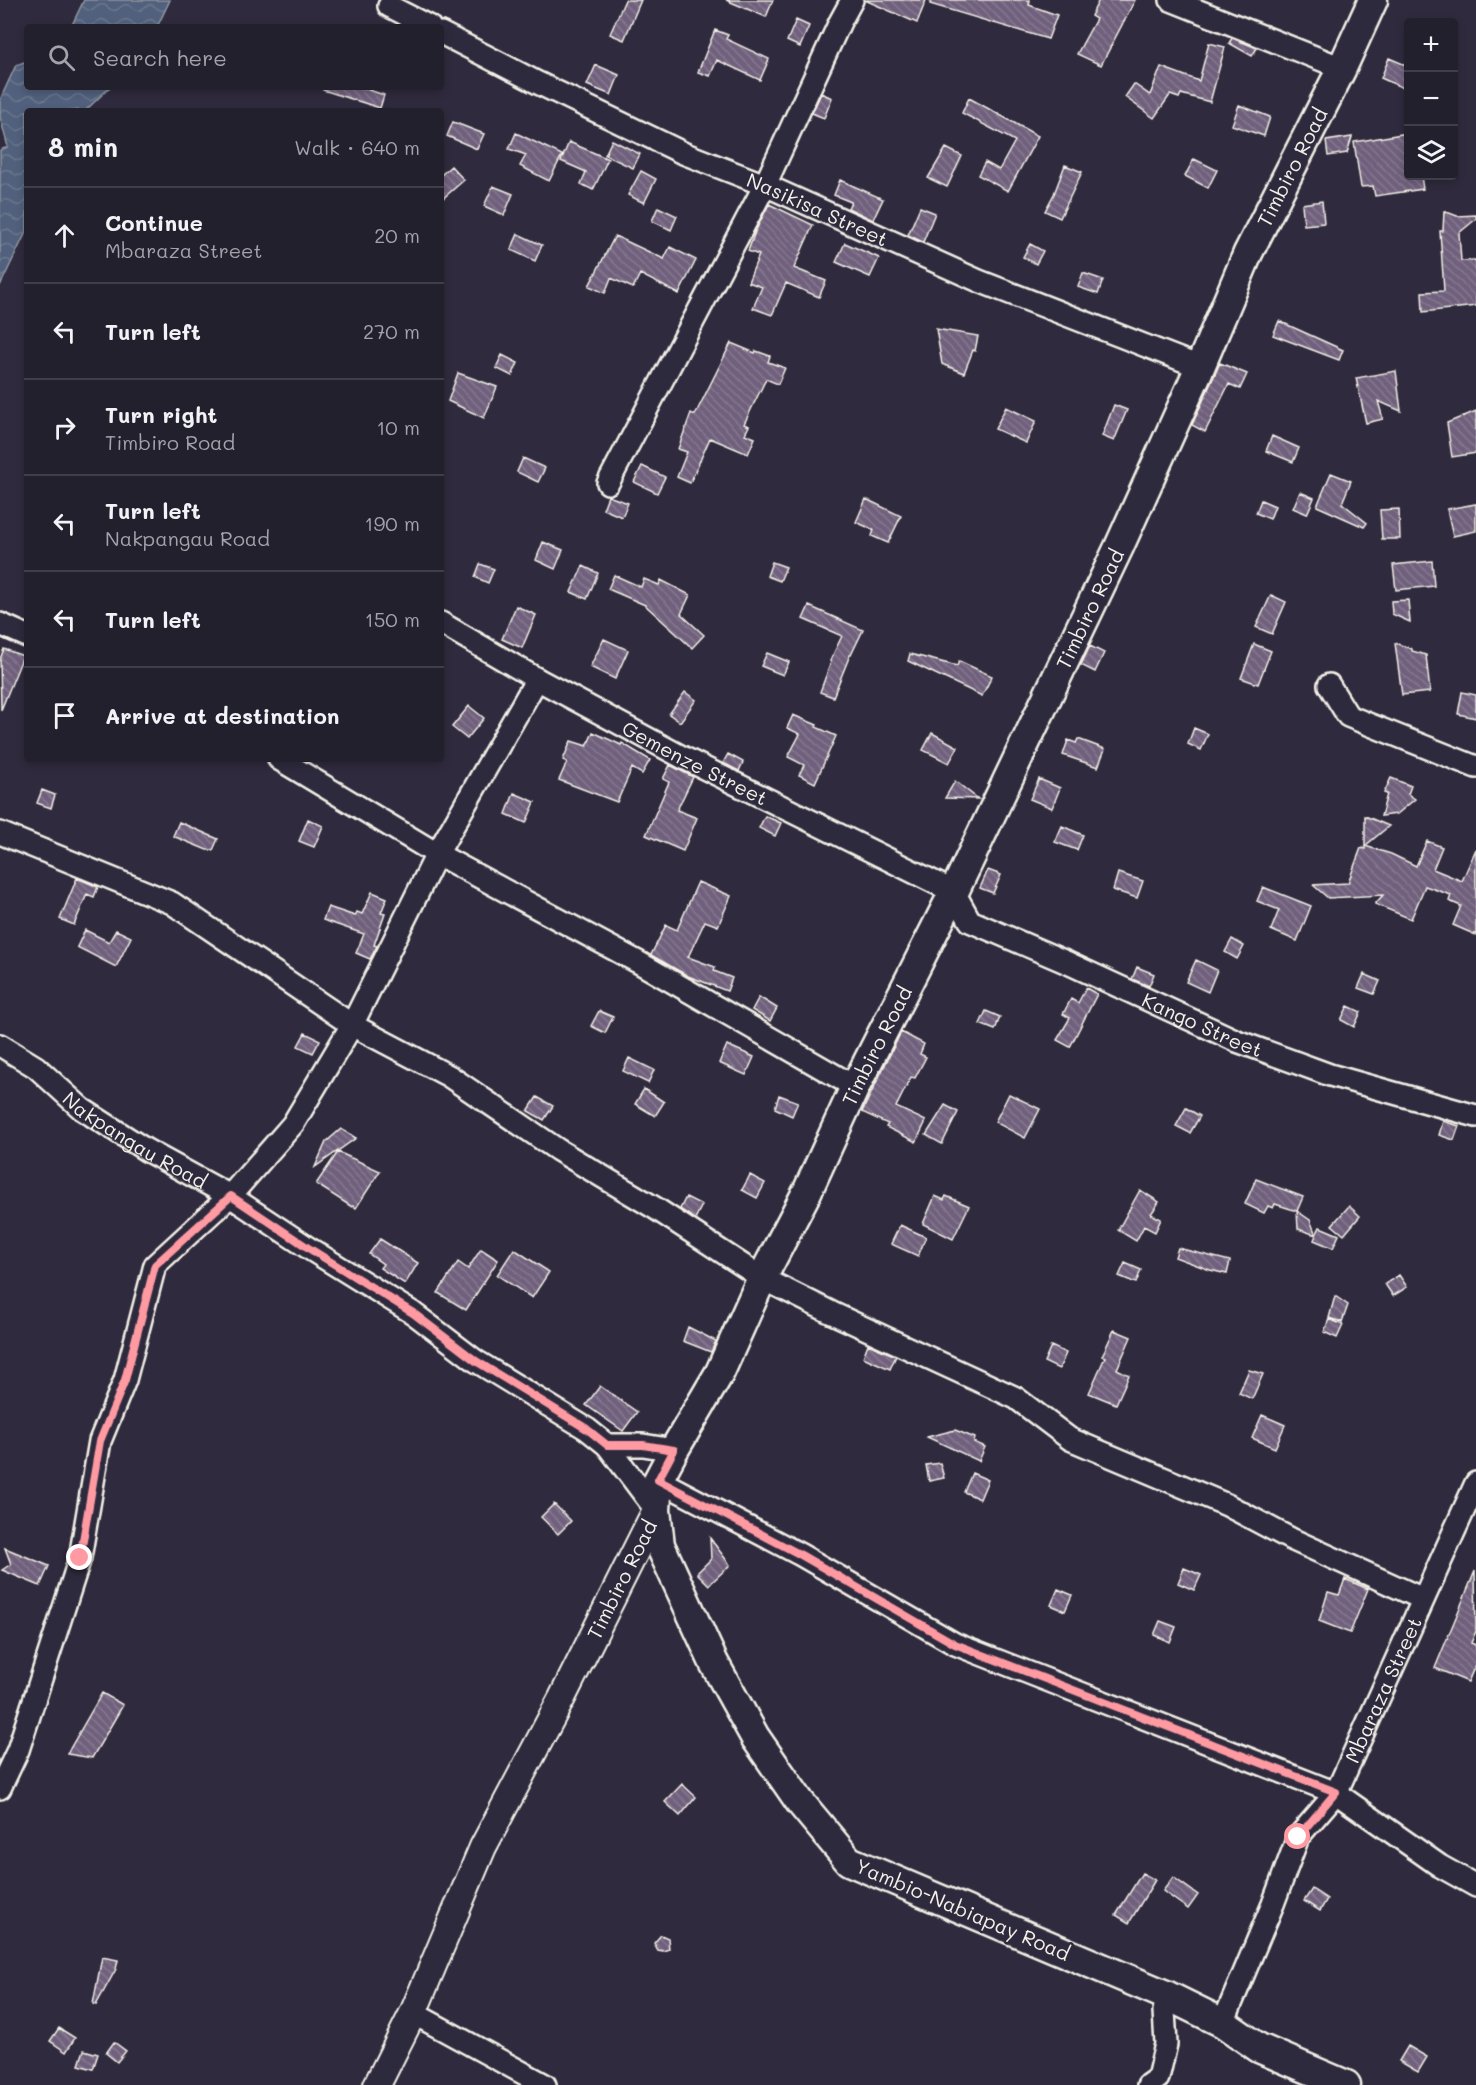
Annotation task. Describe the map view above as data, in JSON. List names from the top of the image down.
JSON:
{
  "streets": {
    "main road": ["Timbiro Road", "Yambio-Nabiapay Road"],
    "street": [
      "Nasikisa Street",
      "Gemenze Street",
      "Kango Street",
      "Nakpangau Road",
      "Mbaraza Street"
    ]
  },
  "crossings": [
    ["Timbiro Road", "Nasikisa Street"],
    ["Timbiro Road", "Gemenze Street"],
    ["Timbiro Road", "Kango Street"],
    ["Timbiro Road", "Nakpangau Road"],
    ["Timbiro Road", "Yambio-Nabiapay Road"],
    ["Gemenze Street", "Kango Street"],
    ["Nakpangau Road", "Yambio-Nabiapay Road"],
    ["Mbaraza Street", "Yambio-Nabiapay Road"]
  ],
  "page": {
    "map_buttons": ["+", "−"],
    "search": "Search here",
    "heading": ["8 min", "Walk · 640 m"],
    "list": [
      ["Continue", "Mbaraza Street", "20 m"],
      ["Turn left", "270 m"],
      ["Turn right", "Timbiro Road", "10 m"],
      ["Turn left", "Nakpangau Road", "190 m"],
      ["Turn left", "150 m"],
      "Arrive at destination"
    ]
  }
}
